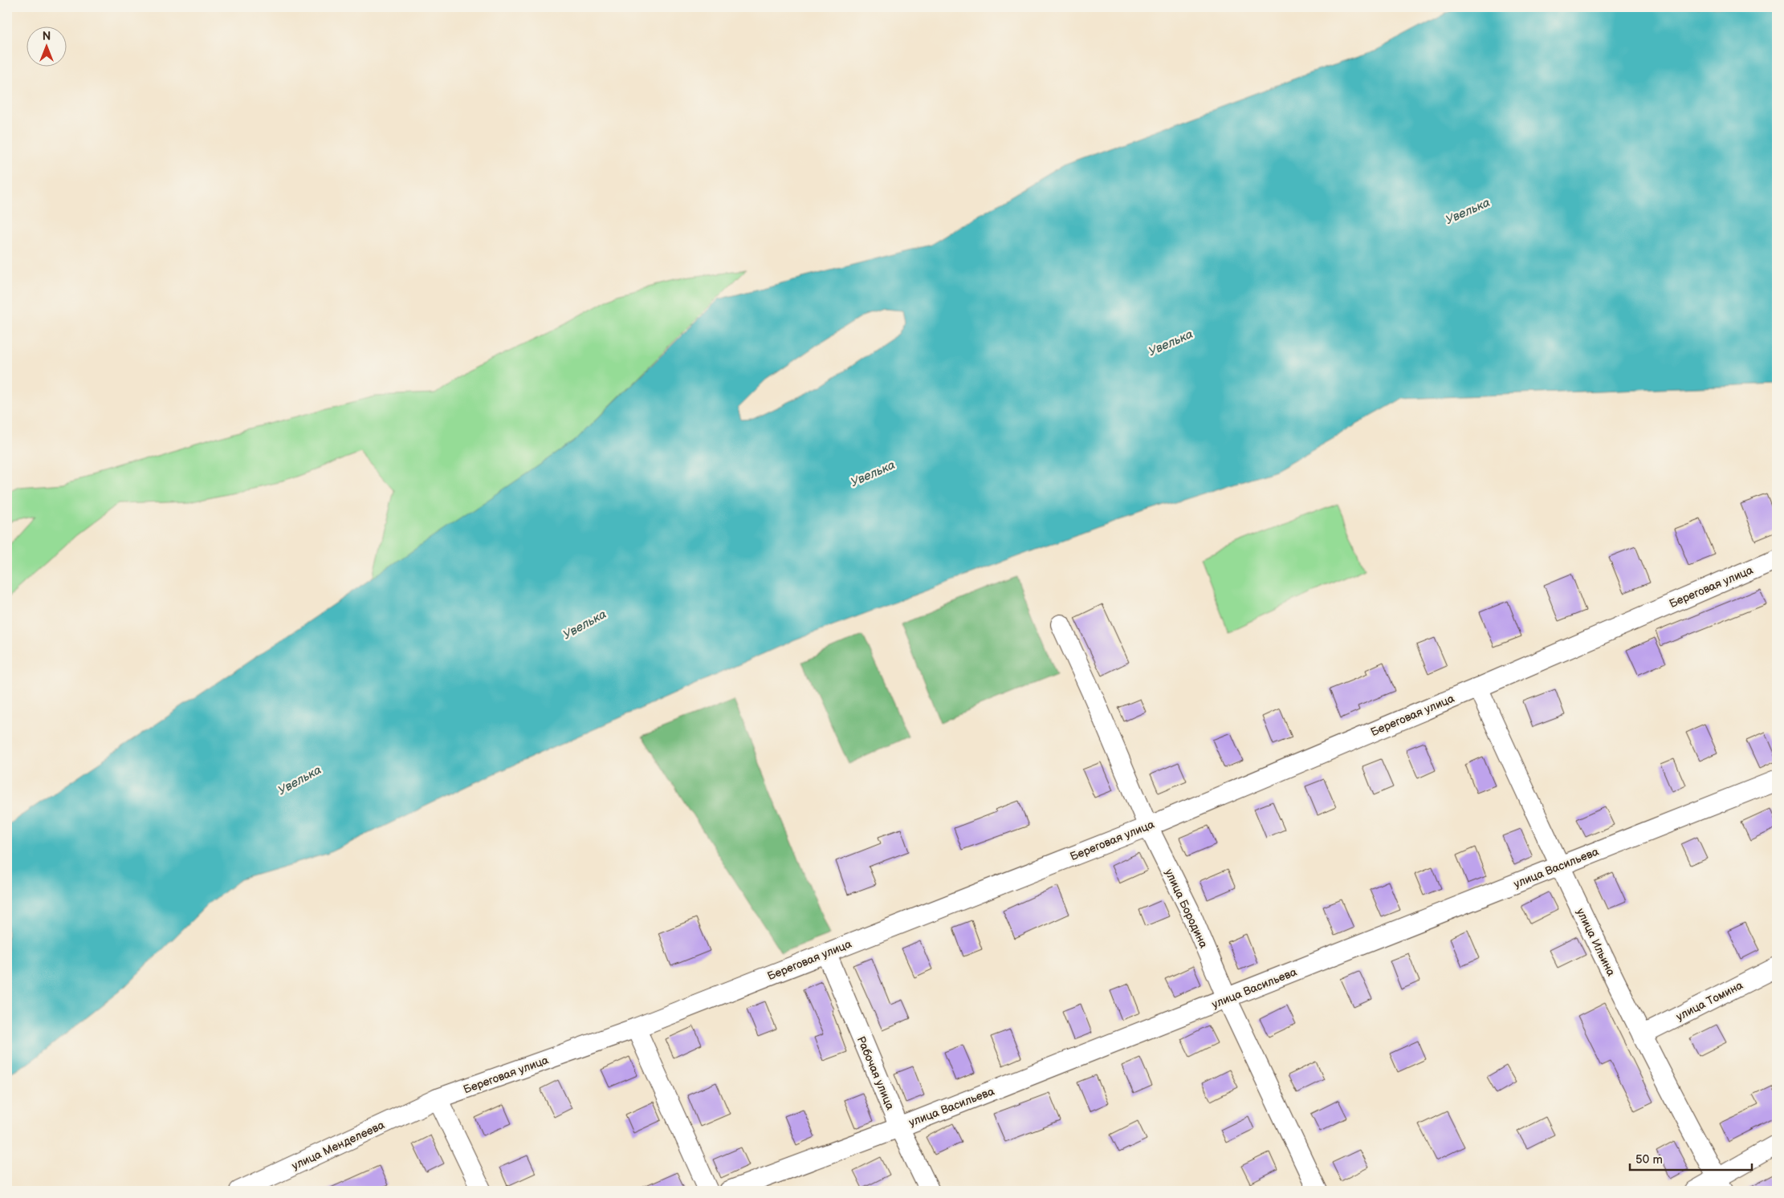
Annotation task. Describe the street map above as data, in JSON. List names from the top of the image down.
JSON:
{
  "streets": {
    "street": [
      "Береговая улица",
      "улица Васильева",
      "улица Бородина",
      "улица Ильина",
      "улица Томина",
      "Рабочая улица",
      "улица Менделеева"
    ]
  },
  "crossings": [
    ["Береговая улица", "улица Бородина"],
    ["Береговая улица", "улица Ильина"],
    ["Береговая улица", "Рабочая улица"],
    ["Береговая улица", "улица Менделеева"],
    ["улица Васильева", "улица Бородина"],
    ["улица Васильева", "улица Ильина"],
    ["улица Васильева", "Рабочая улица"],
    ["улица Ильина", "улица Томина"]
  ],
  "water": ["Увелька"],
  "scale_bar": "50 m",
  "north": "top"
}
